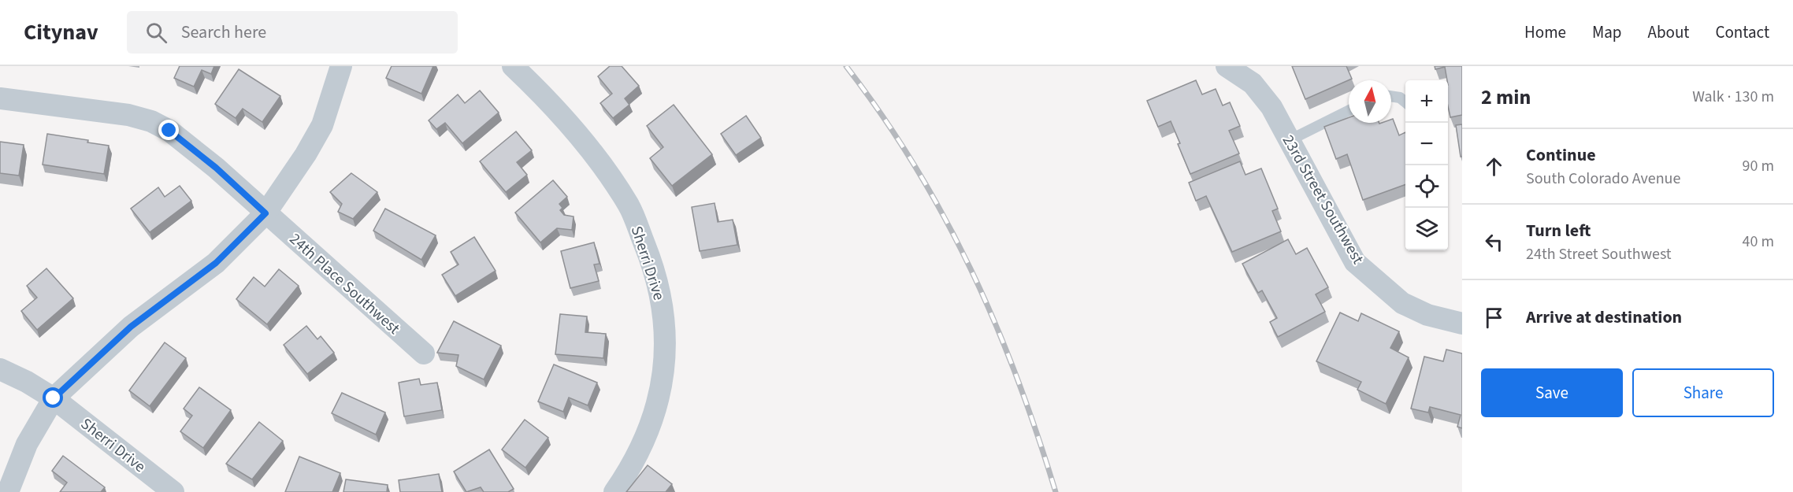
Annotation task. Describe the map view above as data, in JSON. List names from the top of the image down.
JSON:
{
  "streets": {
    "street": ["23rd Street Southwest", "Sherri Drive", "24th Place Southwest"]
  },
  "north": "top",
  "page": {
    "header": "Citynav",
    "search": "Search here",
    "nav": [
      "Home",
      "Map",
      "About",
      "Contact"
    ],
    "heading": ["2 min", "Walk · 130 m"],
    "map_buttons": ["+", "−"],
    "list": [
      ["Continue", "South Colorado Avenue", "90 m"],
      ["Turn left", "24th Street Southwest", "40 m"],
      "Arrive at destination"
    ],
    "buttons": ["Save", "Share"]
  }
}
